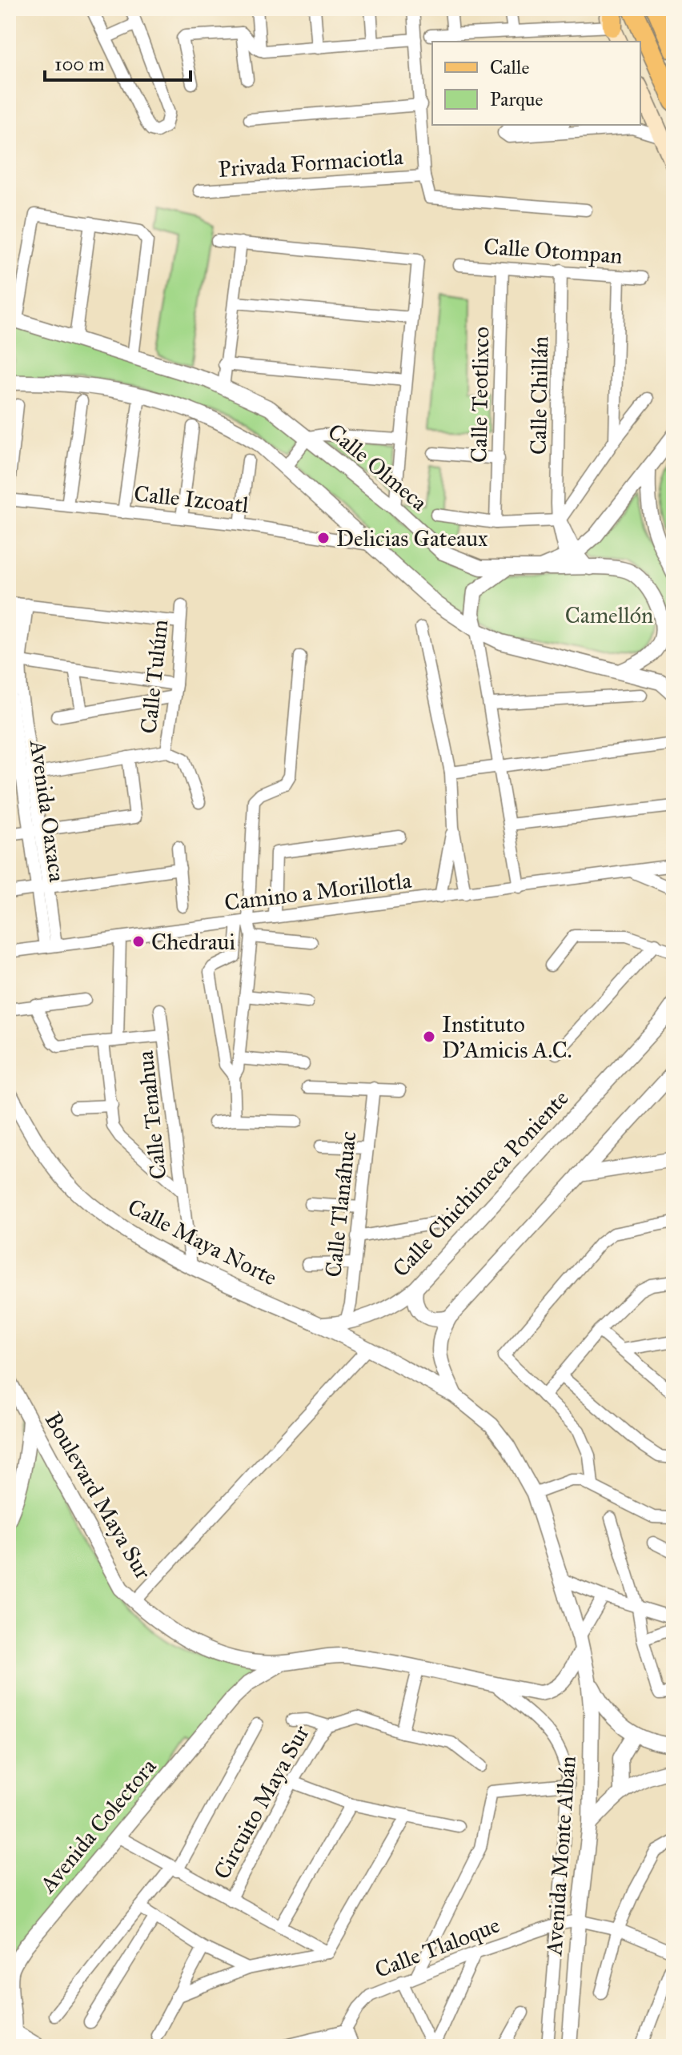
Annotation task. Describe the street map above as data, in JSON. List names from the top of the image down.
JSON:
{
  "streets": {
    "street": [
      "Privada Formaciotla",
      "Calle Otompan",
      "Calle Teotlixco",
      "Calle Chillán",
      "Calle Olmeca",
      "Calle Izcoatl",
      "Calle Tulúm",
      "Avenida Oaxaca",
      "Camino a Morillotla",
      "Calle Tenahua",
      "Calle Chichimeca Poniente",
      "Calle Tlanáhuac",
      "Calle Maya Norte",
      "Boulevard Maya Sur",
      "Circuito Maya Sur",
      "Avenida Colectora",
      "Avenida Monte Albán",
      "Calle Tlaloque"
    ]
  },
  "crossings": [
    ["Calle Otompan", "Calle Teotlixco"],
    ["Calle Otompan", "Calle Chillán"],
    ["Calle Chillán", "Calle Olmeca"],
    ["Avenida Oaxaca", "Camino a Morillotla"],
    ["Calle Tenahua", "Calle Maya Norte"],
    ["Calle Chichimeca Poniente", "Calle Tlanáhuac"],
    ["Calle Chichimeca Poniente", "Calle Maya Norte"],
    ["Calle Chichimeca Poniente", "Avenida Monte Albán"],
    ["Calle Maya Norte", "Avenida Monte Albán"],
    ["Boulevard Maya Sur", "Avenida Colectora"],
    ["Boulevard Maya Sur", "Avenida Monte Albán"],
    ["Boulevard Maya Sur", "Calle Tlaloque"],
    ["Avenida Monte Albán", "Calle Tlaloque"]
  ],
  "parks": ["Camellón"],
  "places": ["Delicias Gateaux", "Chedraui", "Instituto D'Amicis A.C."],
  "legend": ["Calle", "Parque"],
  "scale_bar": "100 m"
}
